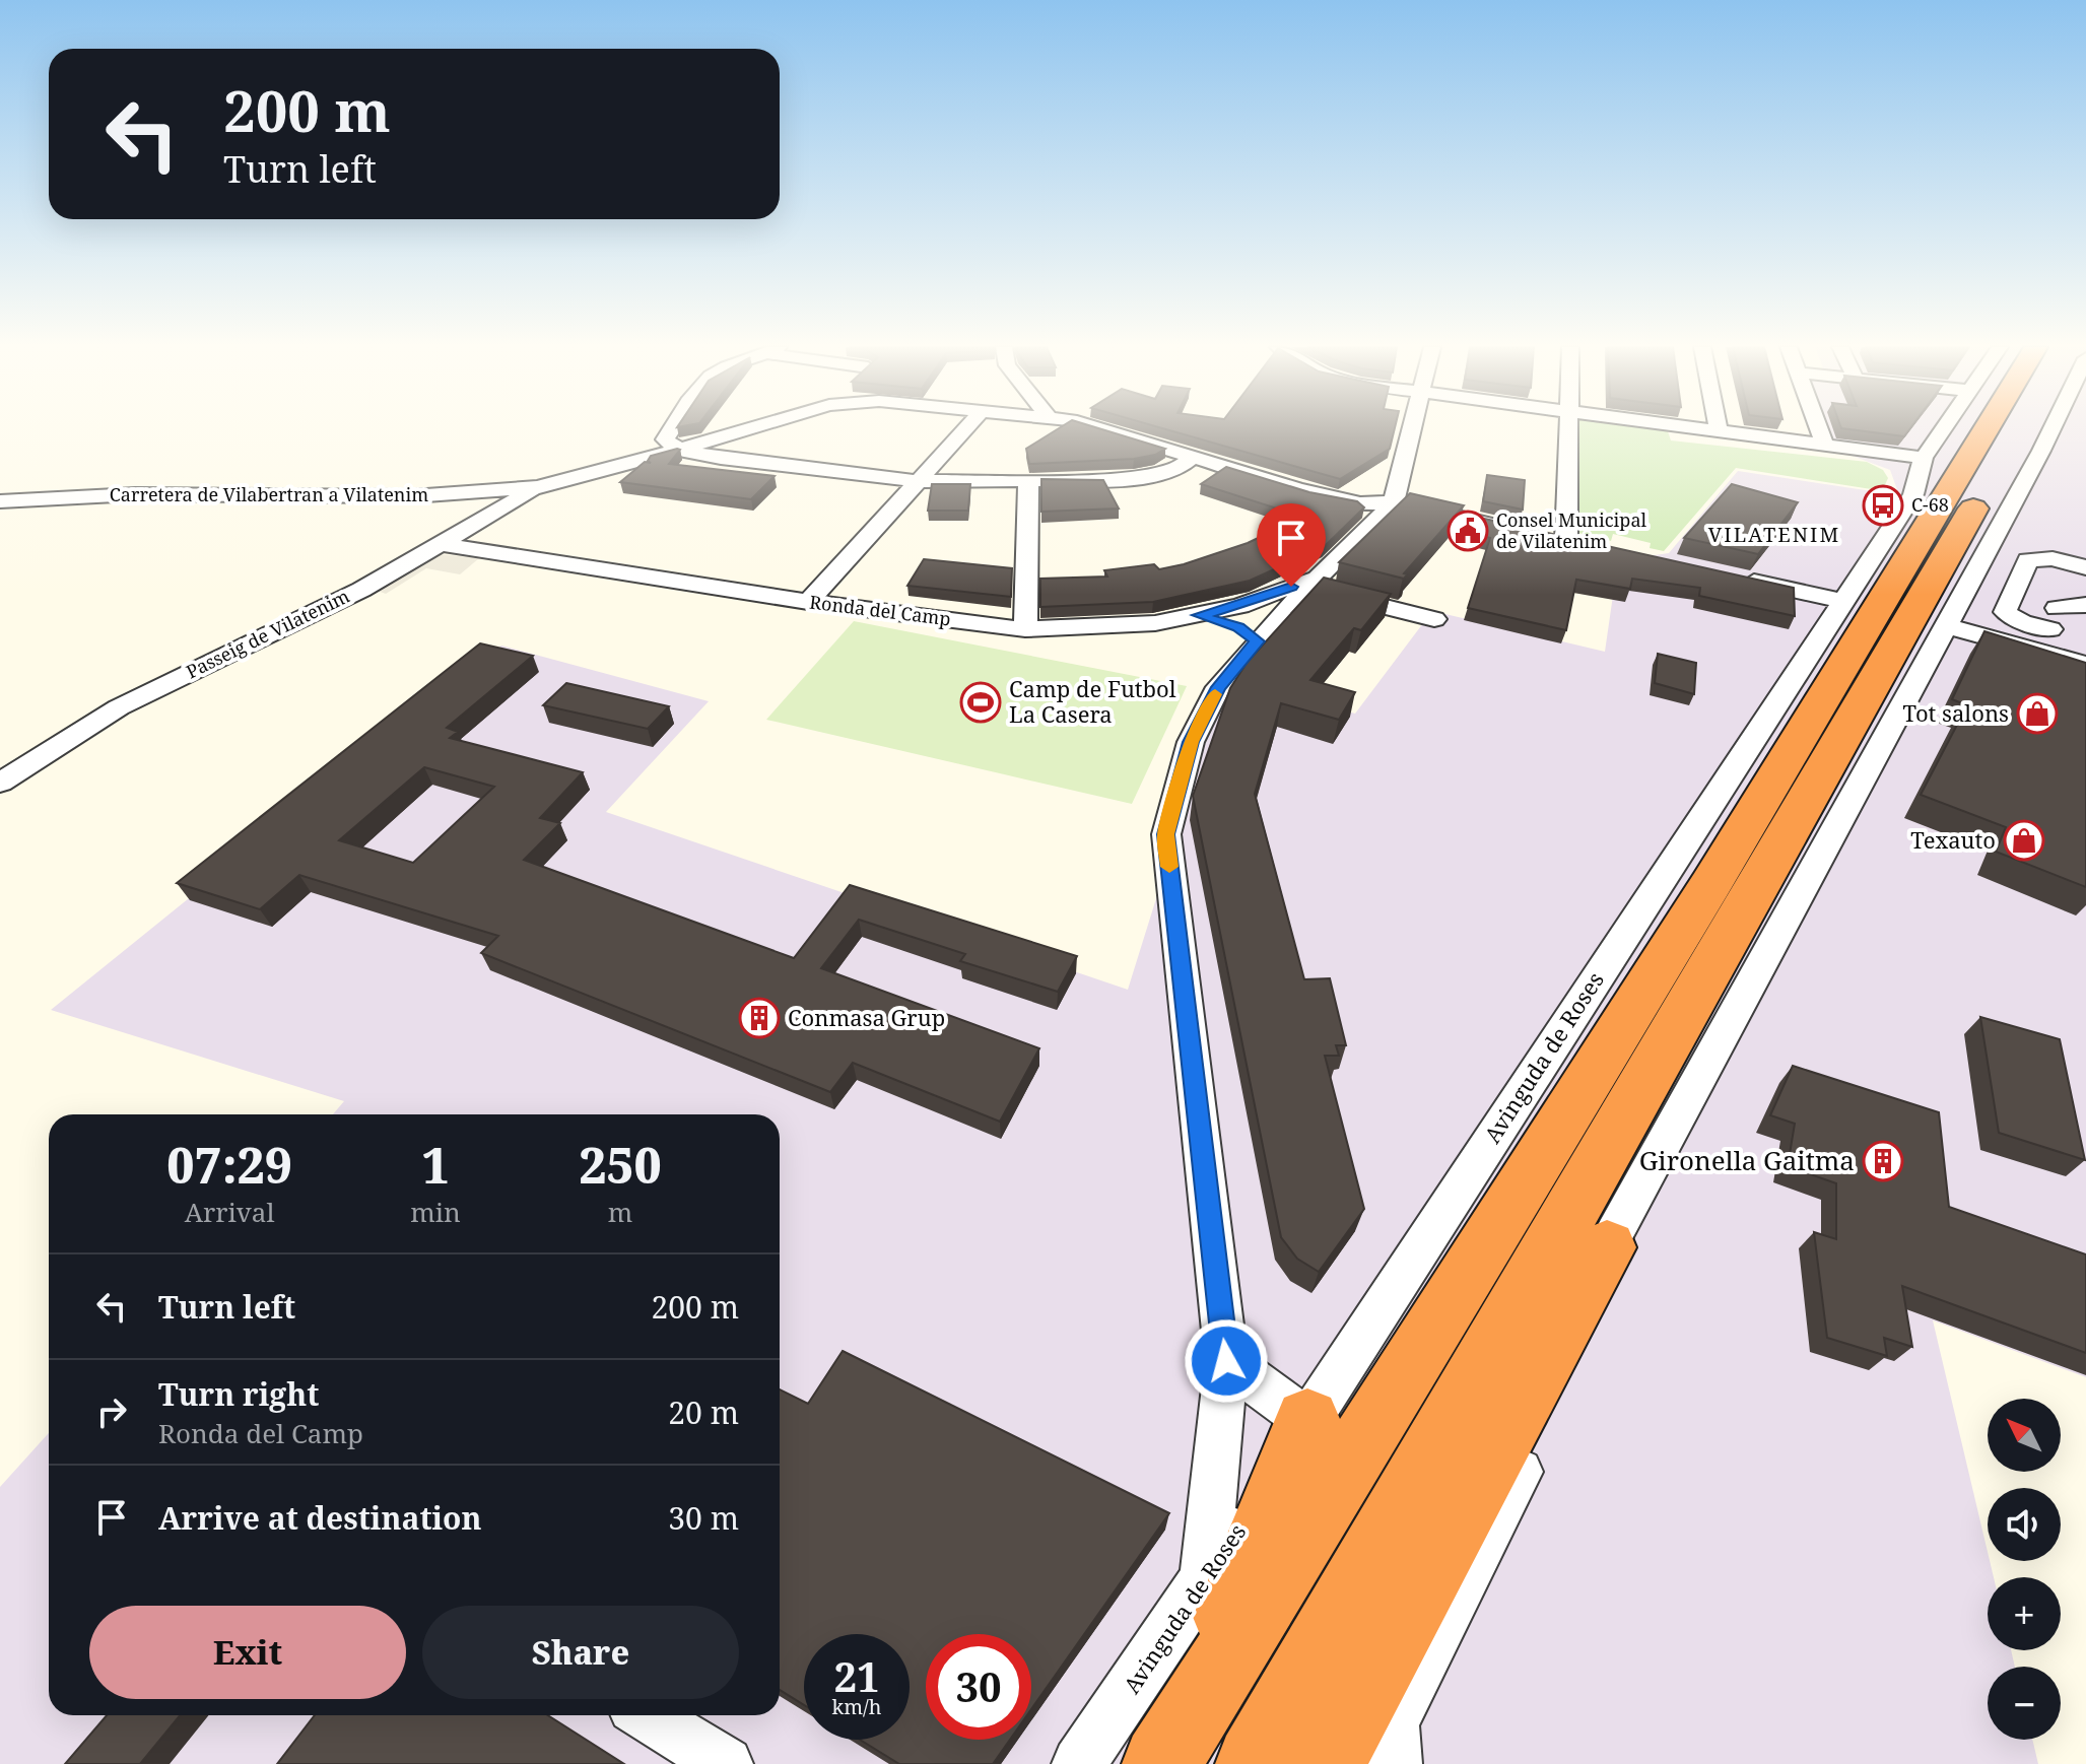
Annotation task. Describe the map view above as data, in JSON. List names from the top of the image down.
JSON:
{
  "streets": {
    "street": [
      "Carretera de Vilabertran a Vilatenim",
      "Ronda del Camp",
      "Passeig de Vilatenim",
      "Avinguda de Roses"
    ]
  },
  "crossings": [
    ["Carretera de Vilabertran a Vilatenim", "Passeig de Vilatenim"],
    ["Ronda del Camp", "Passeig de Vilatenim"]
  ],
  "districts": ["VILATENIM"],
  "places": {
    "bus stop": ["C-68"],
    "public building": ["Consel Municipal de Vilatenim"],
    "sports": ["Camp de Futbol La Casera"],
    "shop": ["Tot salons", "Texauto"],
    "building": ["Conmasa Grup", "Gironella Gaitma"]
  },
  "north": "top left",
  "page": {
    "turn": ["200 m", "Turn left"],
    "eta": [
      "07:29",
      "Arrival",
      "1",
      "min",
      "250",
      "m"
    ],
    "list": [
      {
        "name": "Turn left",
        "value": "200 m"
      },
      {
        "name": "Turn right",
        "note": "Ronda del Camp",
        "value": "20 m"
      },
      {
        "name": "Arrive at destination",
        "value": "30 m"
      }
    ],
    "map_buttons": ["+", "−"],
    "buttons": ["Exit", "Share"],
    "speed": "21 km/h",
    "limit": "30"
  }
}
